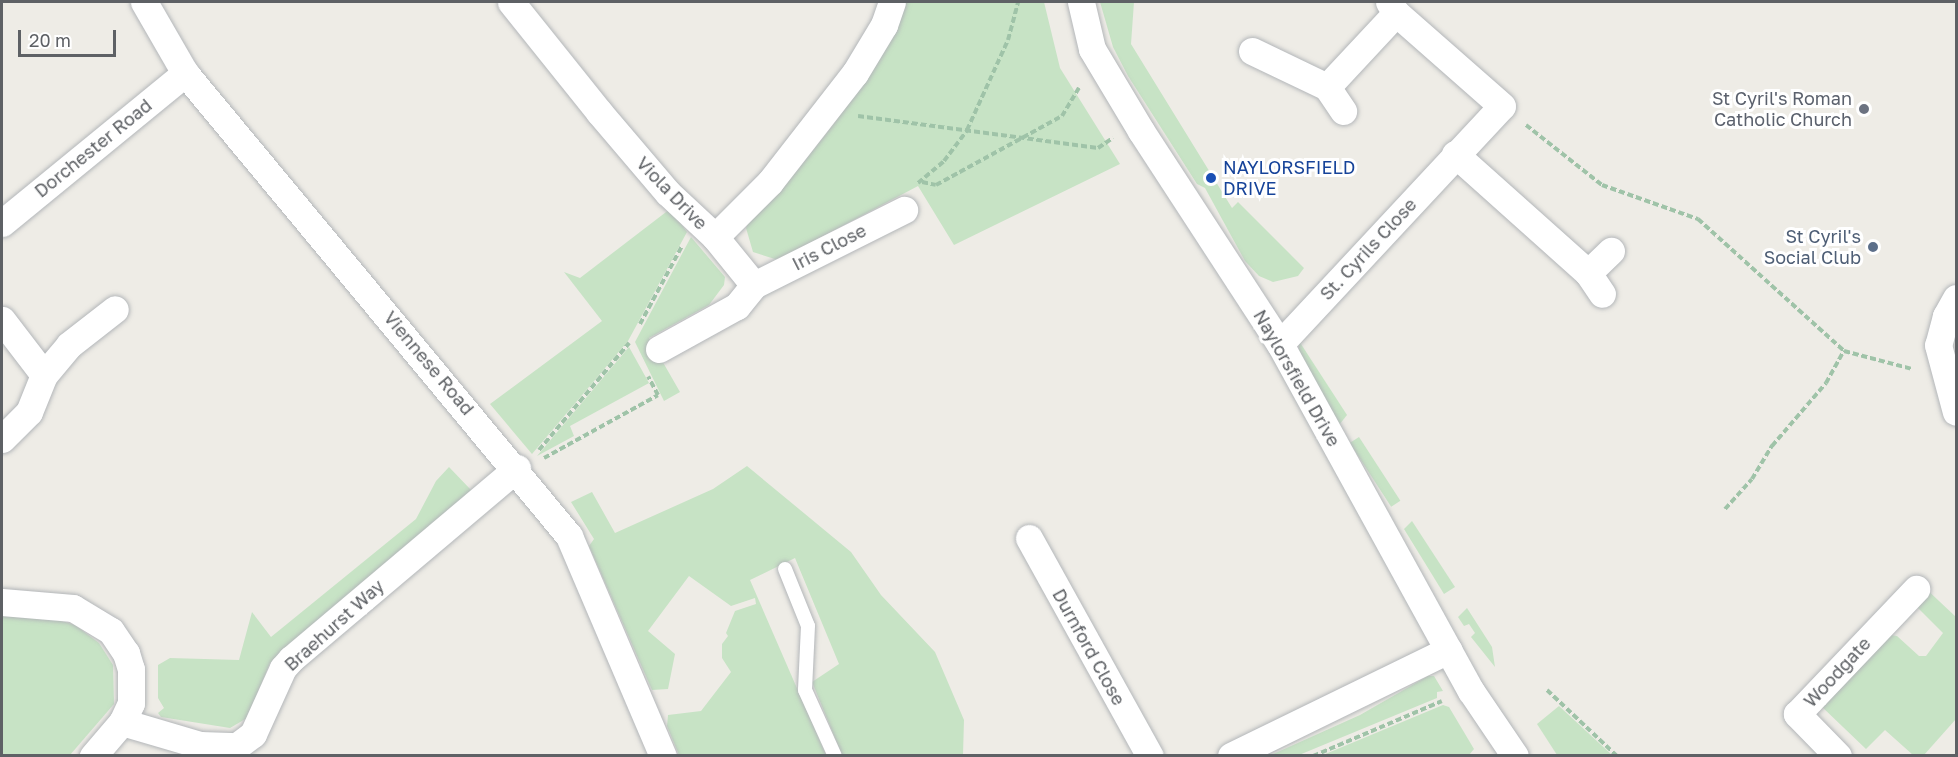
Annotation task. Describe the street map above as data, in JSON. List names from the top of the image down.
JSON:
{
  "streets": {
    "street": [
      "Dorchester Road",
      "Viola Drive",
      "Iris Close",
      "St. Cyrils Close",
      "Viennese Road",
      "Naylorsfield Drive",
      "Braehurst Way",
      "Durnford Close",
      "Woodgate"
    ]
  },
  "crossings": [
    ["Dorchester Road", "Viennese Road"],
    ["St. Cyrils Close", "Naylorsfield Drive"],
    ["Viennese Road", "Braehurst Way"]
  ],
  "places": ["St Cyril's Roman Catholic Church", "NAYLORSFIELD DRIVE", "St Cyril's Social Club"],
  "scale_bar": "20 m"
}
